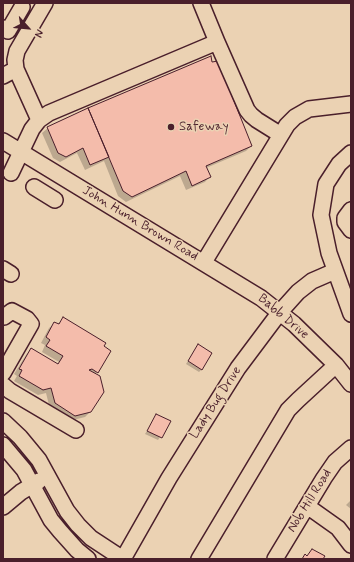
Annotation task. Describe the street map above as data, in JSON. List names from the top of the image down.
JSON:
{
  "streets": {
    "street": [
      "John Hunn Brown Road",
      "Babb Drive",
      "Lady Bug Drive",
      "Nob Hill Road"
    ]
  },
  "crossings": [
    ["John Hunn Brown Road", "Babb Drive"],
    ["Babb Drive", "Lady Bug Drive"]
  ],
  "places": ["Safeway"],
  "north": "bottom right"
}
